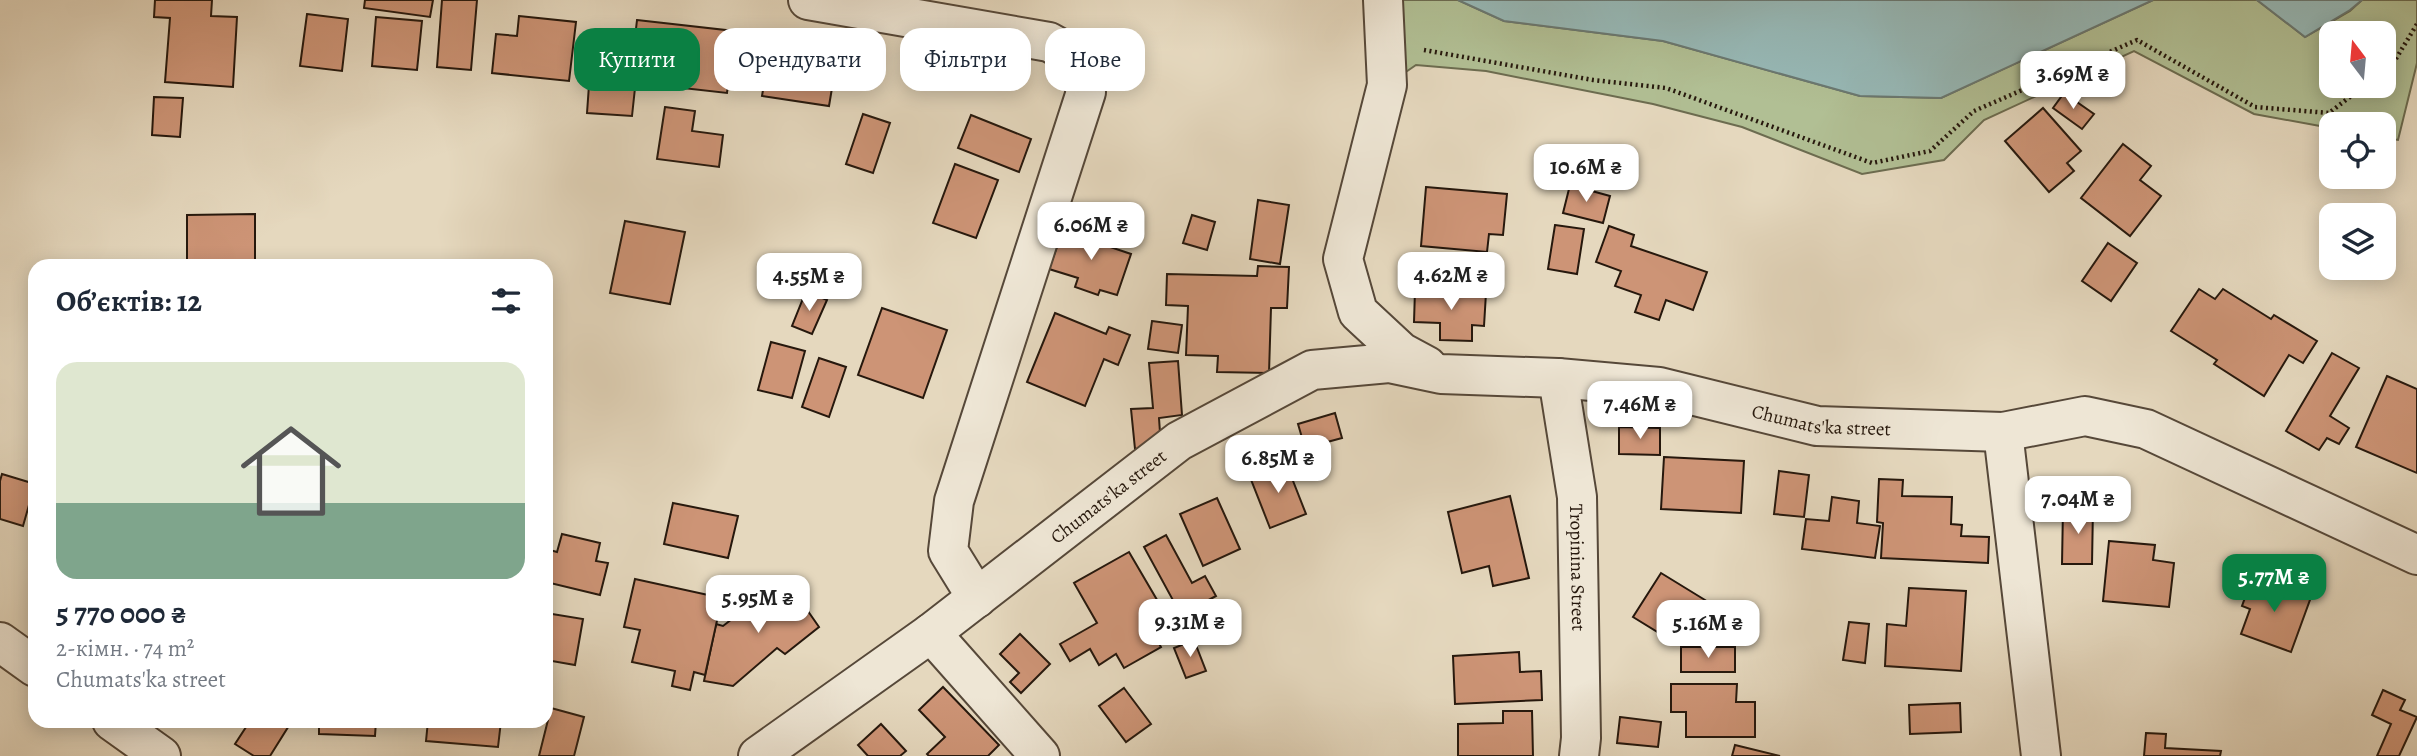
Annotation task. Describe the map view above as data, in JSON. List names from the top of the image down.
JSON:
{
  "streets": {
    "street": ["Chumats'ka street", "Tropinina Street"]
  },
  "crossings": [
    ["Chumats'ka street", "Tropinina Street"]
  ],
  "north": "top",
  "page": {
    "chip": [
      "Купити",
      "Орендувати",
      "Фільтри",
      "Нове"
    ],
    "price": [
      "3.69M ₴",
      "10.6M ₴",
      "6.06M ₴",
      "4.62M ₴",
      "4.55M ₴",
      "7.46M ₴",
      "6.85M ₴",
      "7.04M ₴",
      "5.77M ₴",
      "5.95M ₴",
      "9.31M ₴",
      "5.16M ₴"
    ],
    "heading": "Об’єктів: 12",
    "list": [
      {
        "name": "5 770 000 ₴",
        "note": "2-кімн. · 74 m² · Chumats'ka street"
      }
    ]
  }
}
